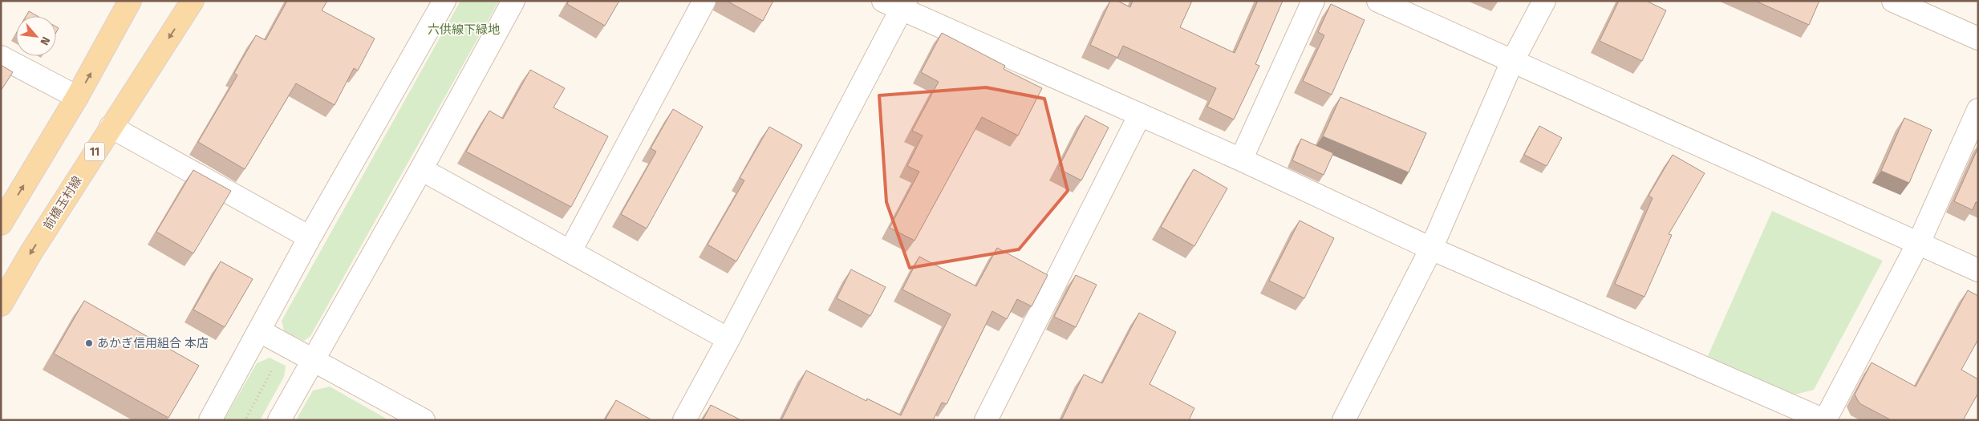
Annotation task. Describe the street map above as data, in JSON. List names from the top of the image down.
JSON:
{
  "streets": {
    "main road": ["11", "前橋玉村線"]
  },
  "parks": ["六供線下緑地"],
  "places": ["あかぎ信用組合 本店"],
  "north": "bottom right"
}
